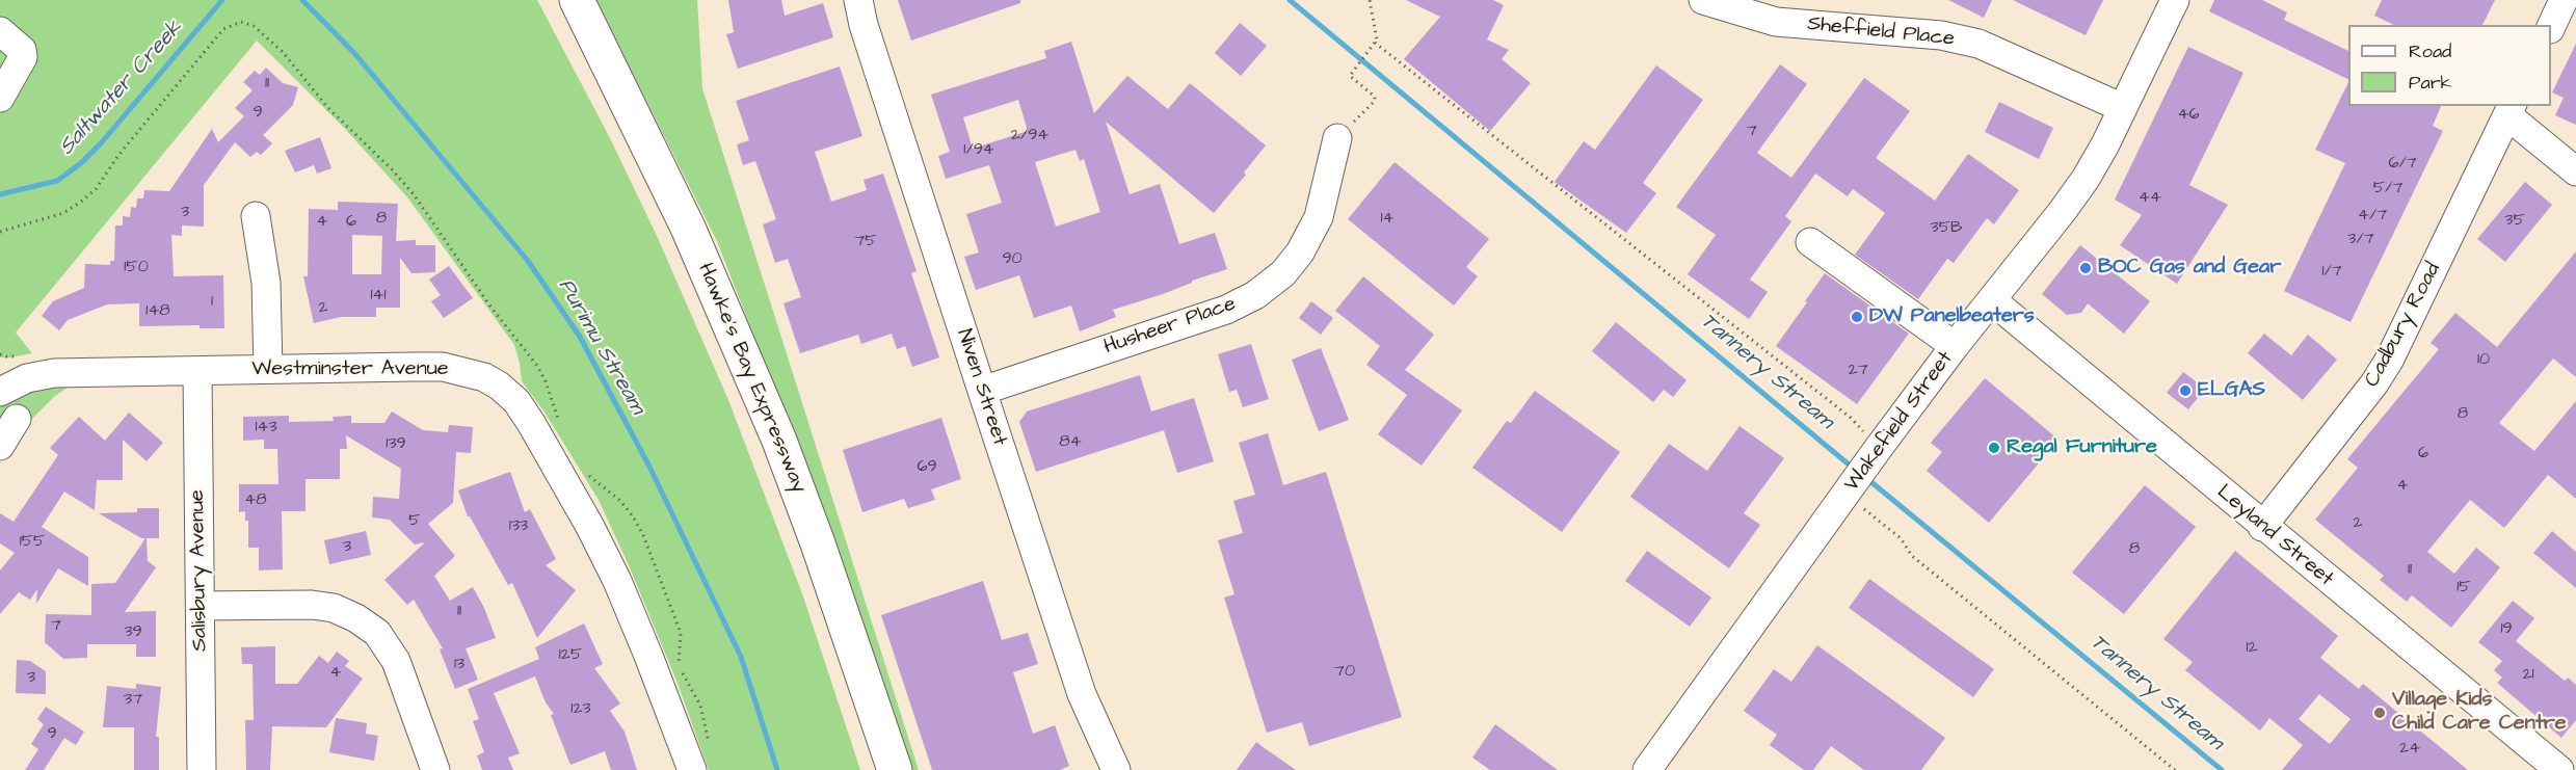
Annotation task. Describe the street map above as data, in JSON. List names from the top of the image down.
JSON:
{
  "streets": {
    "highway": ["Hawke's Bay Expressway"],
    "street": [
      "Sheffield Place",
      "Cadbury Road",
      "Husheer Place",
      "Westminster Avenue",
      "Niven Street",
      "Wakefield Street",
      "Leyland Street",
      "Salisbury Avenue"
    ]
  },
  "crossings": [
    ["Sheffield Place", "Wakefield Street"],
    ["Cadbury Road", "Leyland Street"],
    ["Husheer Place", "Niven Street"],
    ["Westminster Avenue", "Salisbury Avenue"],
    ["Wakefield Street", "Leyland Street"]
  ],
  "water": ["Saltwater Creek", "Purimu Stream", "Tannery Stream"],
  "places": [
    "BOC Gas and Gear",
    "DW Panelbeaters",
    "ELGAS",
    "Regal Furniture",
    "Village Kids Child Care Centre"
  ],
  "house_numbers": [
    "11",
    "9",
    "46",
    "7",
    "2/94",
    "1/94",
    "6/7",
    "5/7",
    "44",
    "3",
    "4/7",
    "8",
    "14",
    "35",
    "4",
    "6",
    "35B",
    "3/7",
    "75",
    "90",
    "150",
    "1/7",
    "141",
    "1",
    "2",
    "148",
    "10",
    "27",
    "8",
    "143",
    "84",
    "139",
    "6",
    "69",
    "4",
    "48",
    "5",
    "2",
    "133",
    "155",
    "3",
    "8",
    "11",
    "15",
    "11",
    "7",
    "19",
    "39",
    "12",
    "125",
    "13",
    "70",
    "4",
    "21",
    "3",
    "37",
    "123",
    "9",
    "24"
  ],
  "legend": ["Road", "Park"]
}
